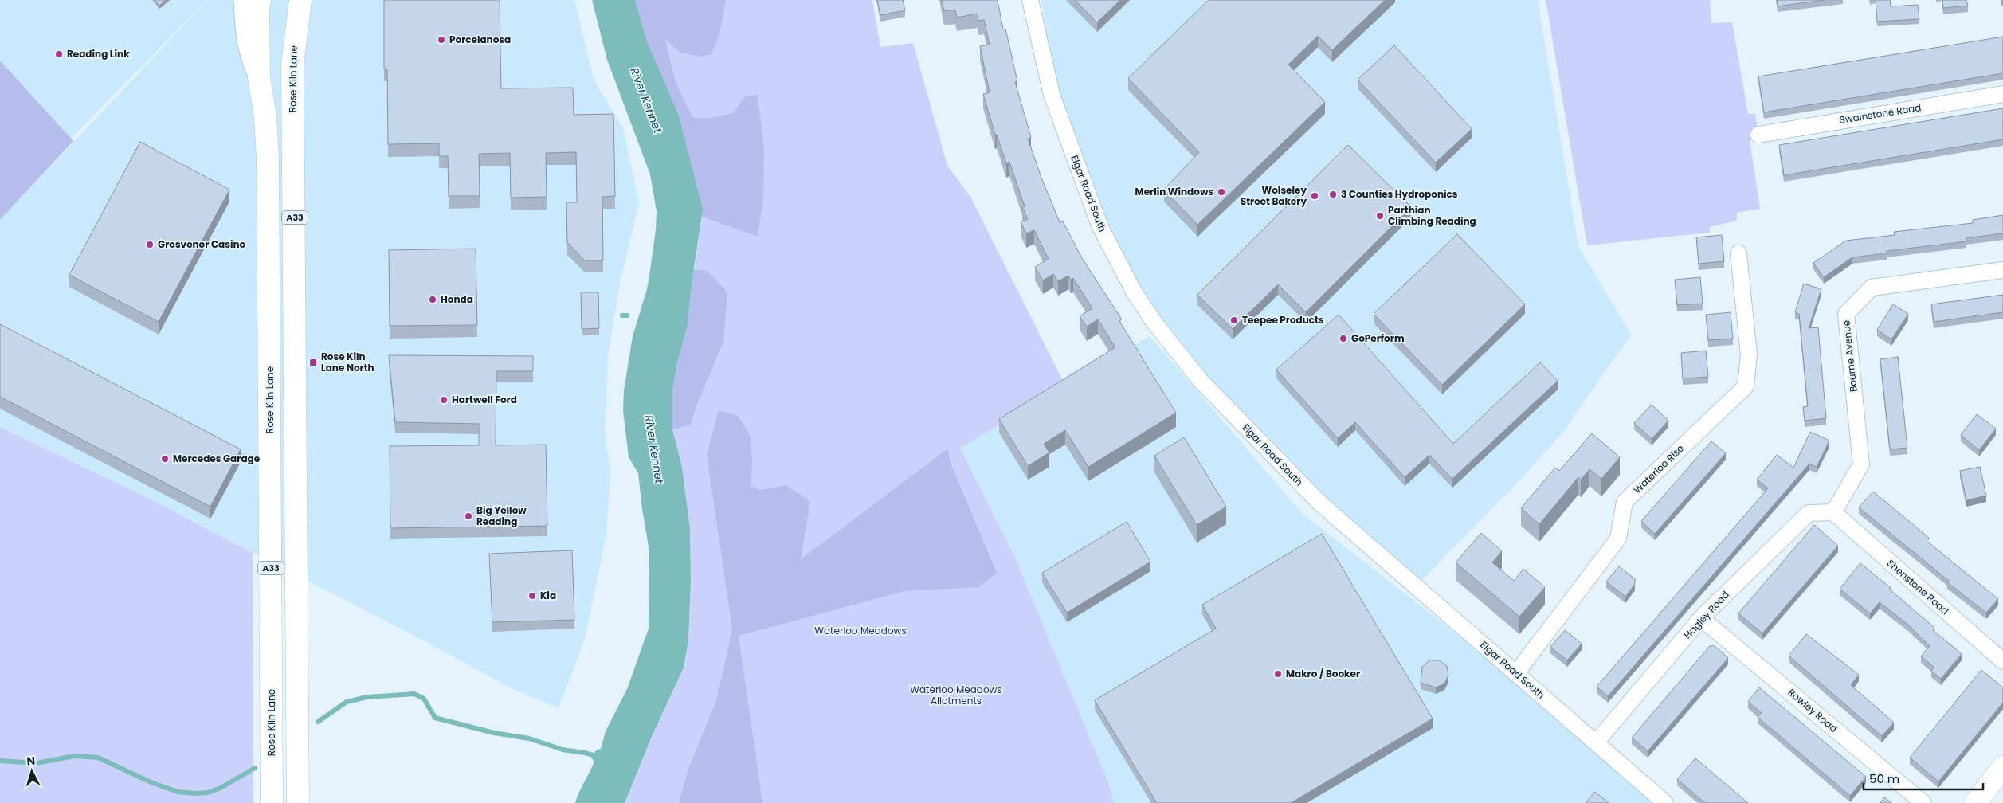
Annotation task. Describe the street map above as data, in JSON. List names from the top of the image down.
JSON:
{
  "streets": {
    "main road": ["Rose Kiln Lane", "A33"],
    "street": [
      "Swainstone Road",
      "Elgar Road South",
      "Bourne Avenue",
      "Waterloo Rise",
      "Shenstone Road",
      "Hagley Road",
      "Rowley Road"
    ]
  },
  "crossings": [
    ["Rose Kiln Lane", "A33"],
    ["Elgar Road South", "Waterloo Rise"],
    ["Elgar Road South", "Hagley Road"],
    ["Bourne Avenue", "Shenstone Road"],
    ["Bourne Avenue", "Hagley Road"],
    ["Shenstone Road", "Hagley Road"],
    ["Hagley Road", "Rowley Road"]
  ],
  "water": ["River Kennet"],
  "parks": ["Waterloo Meadows", "Waterloo Meadows Allotments"],
  "places": {
    "other": [
      "Porcelanosa",
      "Reading Link",
      "Merlin Windows",
      "3 Counties Hydroponics",
      "Wolseley Street Bakery",
      "Parthian Climbing Reading",
      "Grosvenor Casino",
      "Honda",
      "Teepee Products",
      "GoPerform",
      "Hartwell Ford",
      "Mercedes Garage",
      "Big Yellow Reading",
      "Kia",
      "Makro / Booker"
    ],
    "transit": ["Rose Kiln Lane North"]
  },
  "scale_bar": "50 m",
  "north": "top"
}
